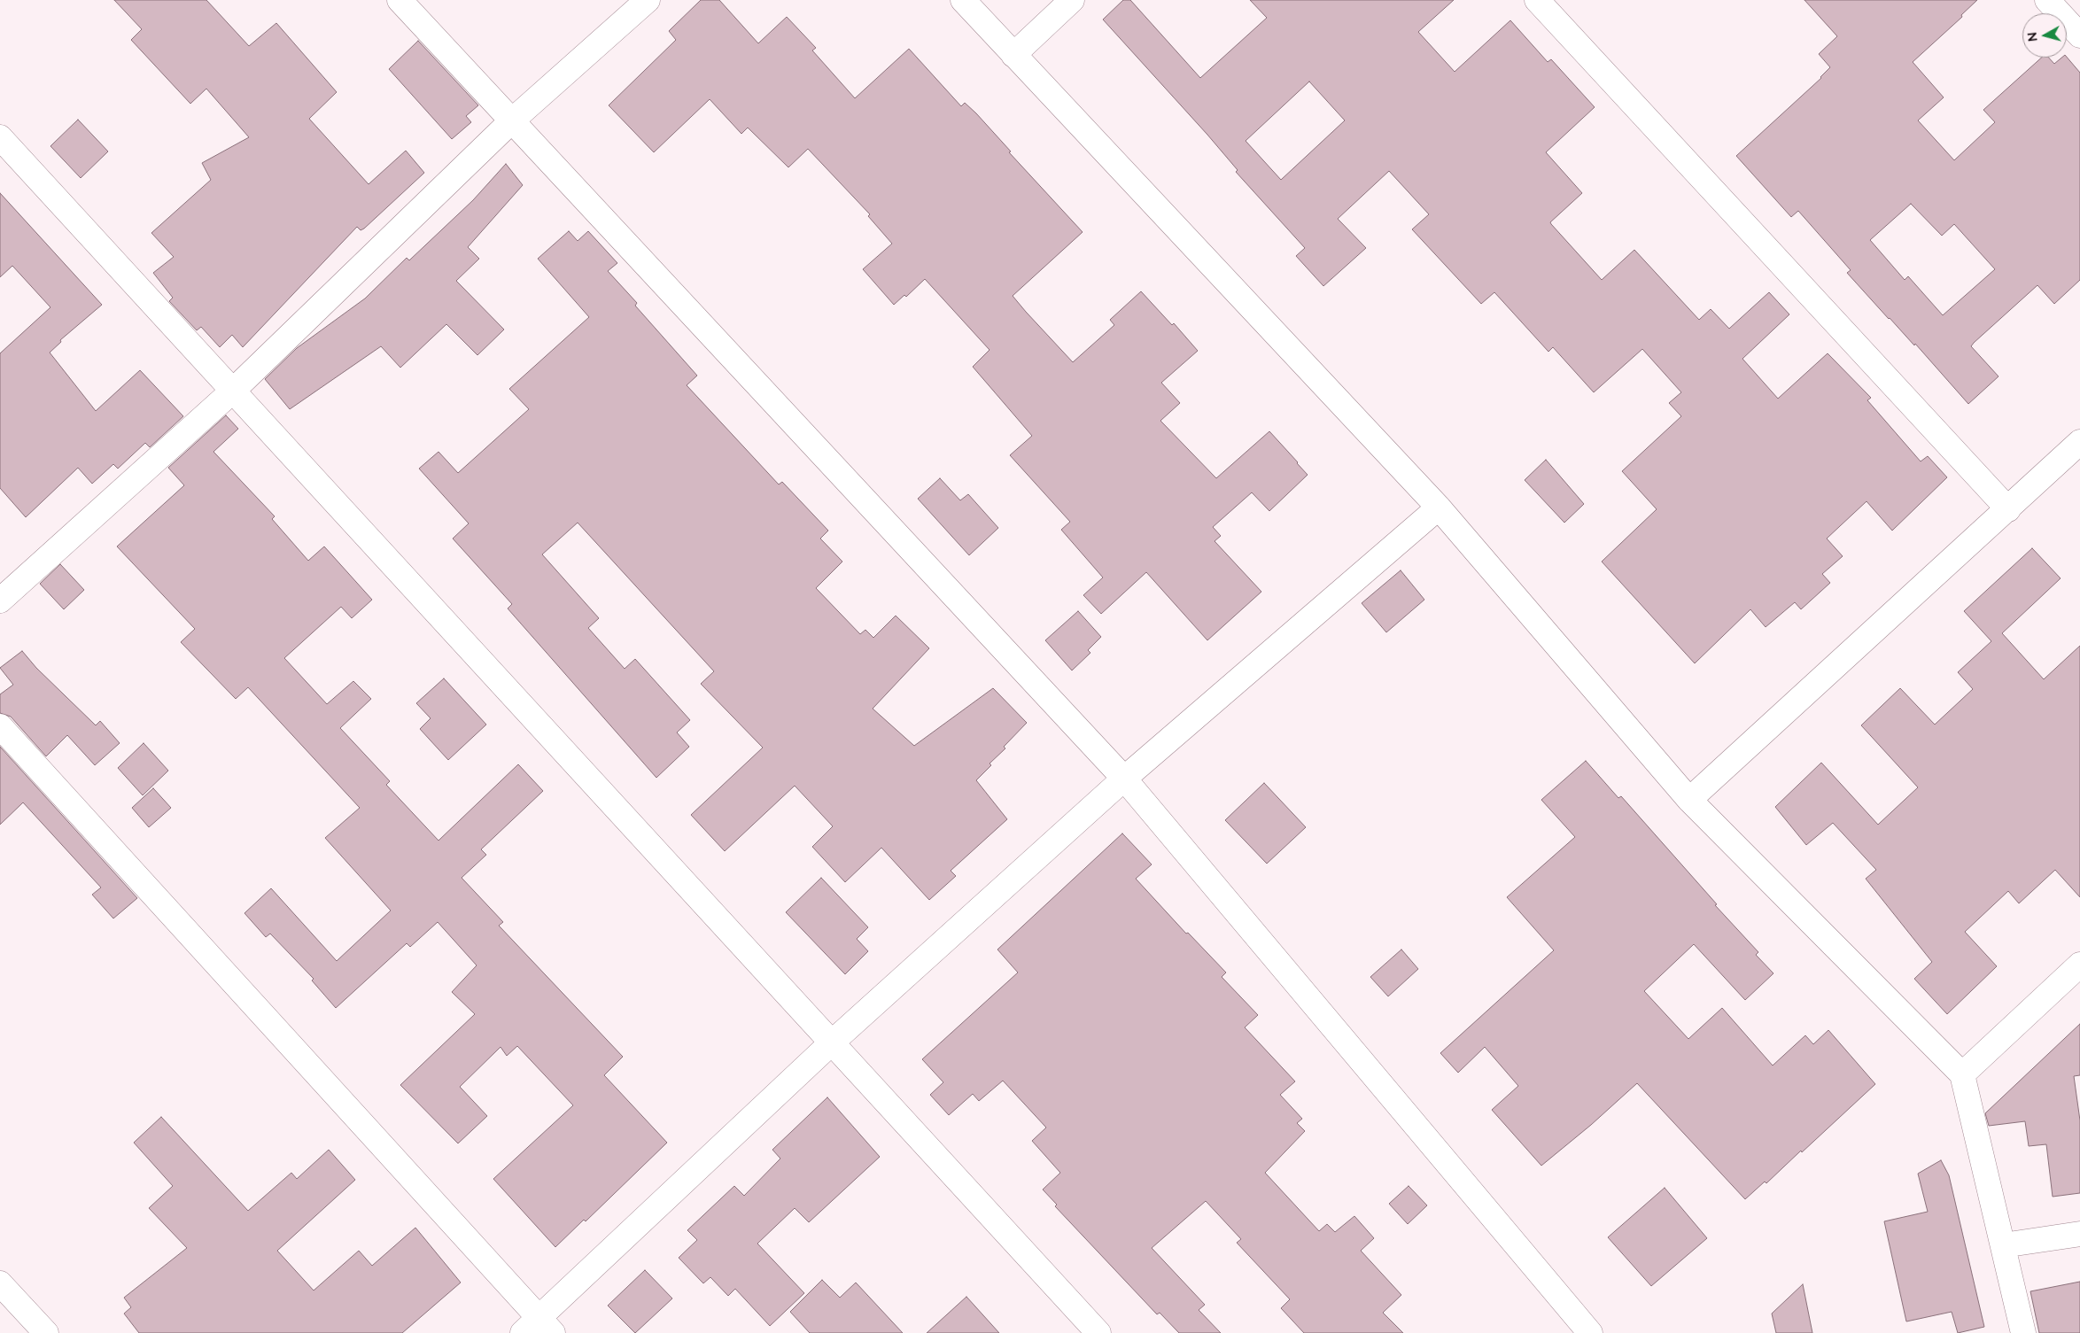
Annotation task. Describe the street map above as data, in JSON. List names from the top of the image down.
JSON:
{
  "north": "left"
}
